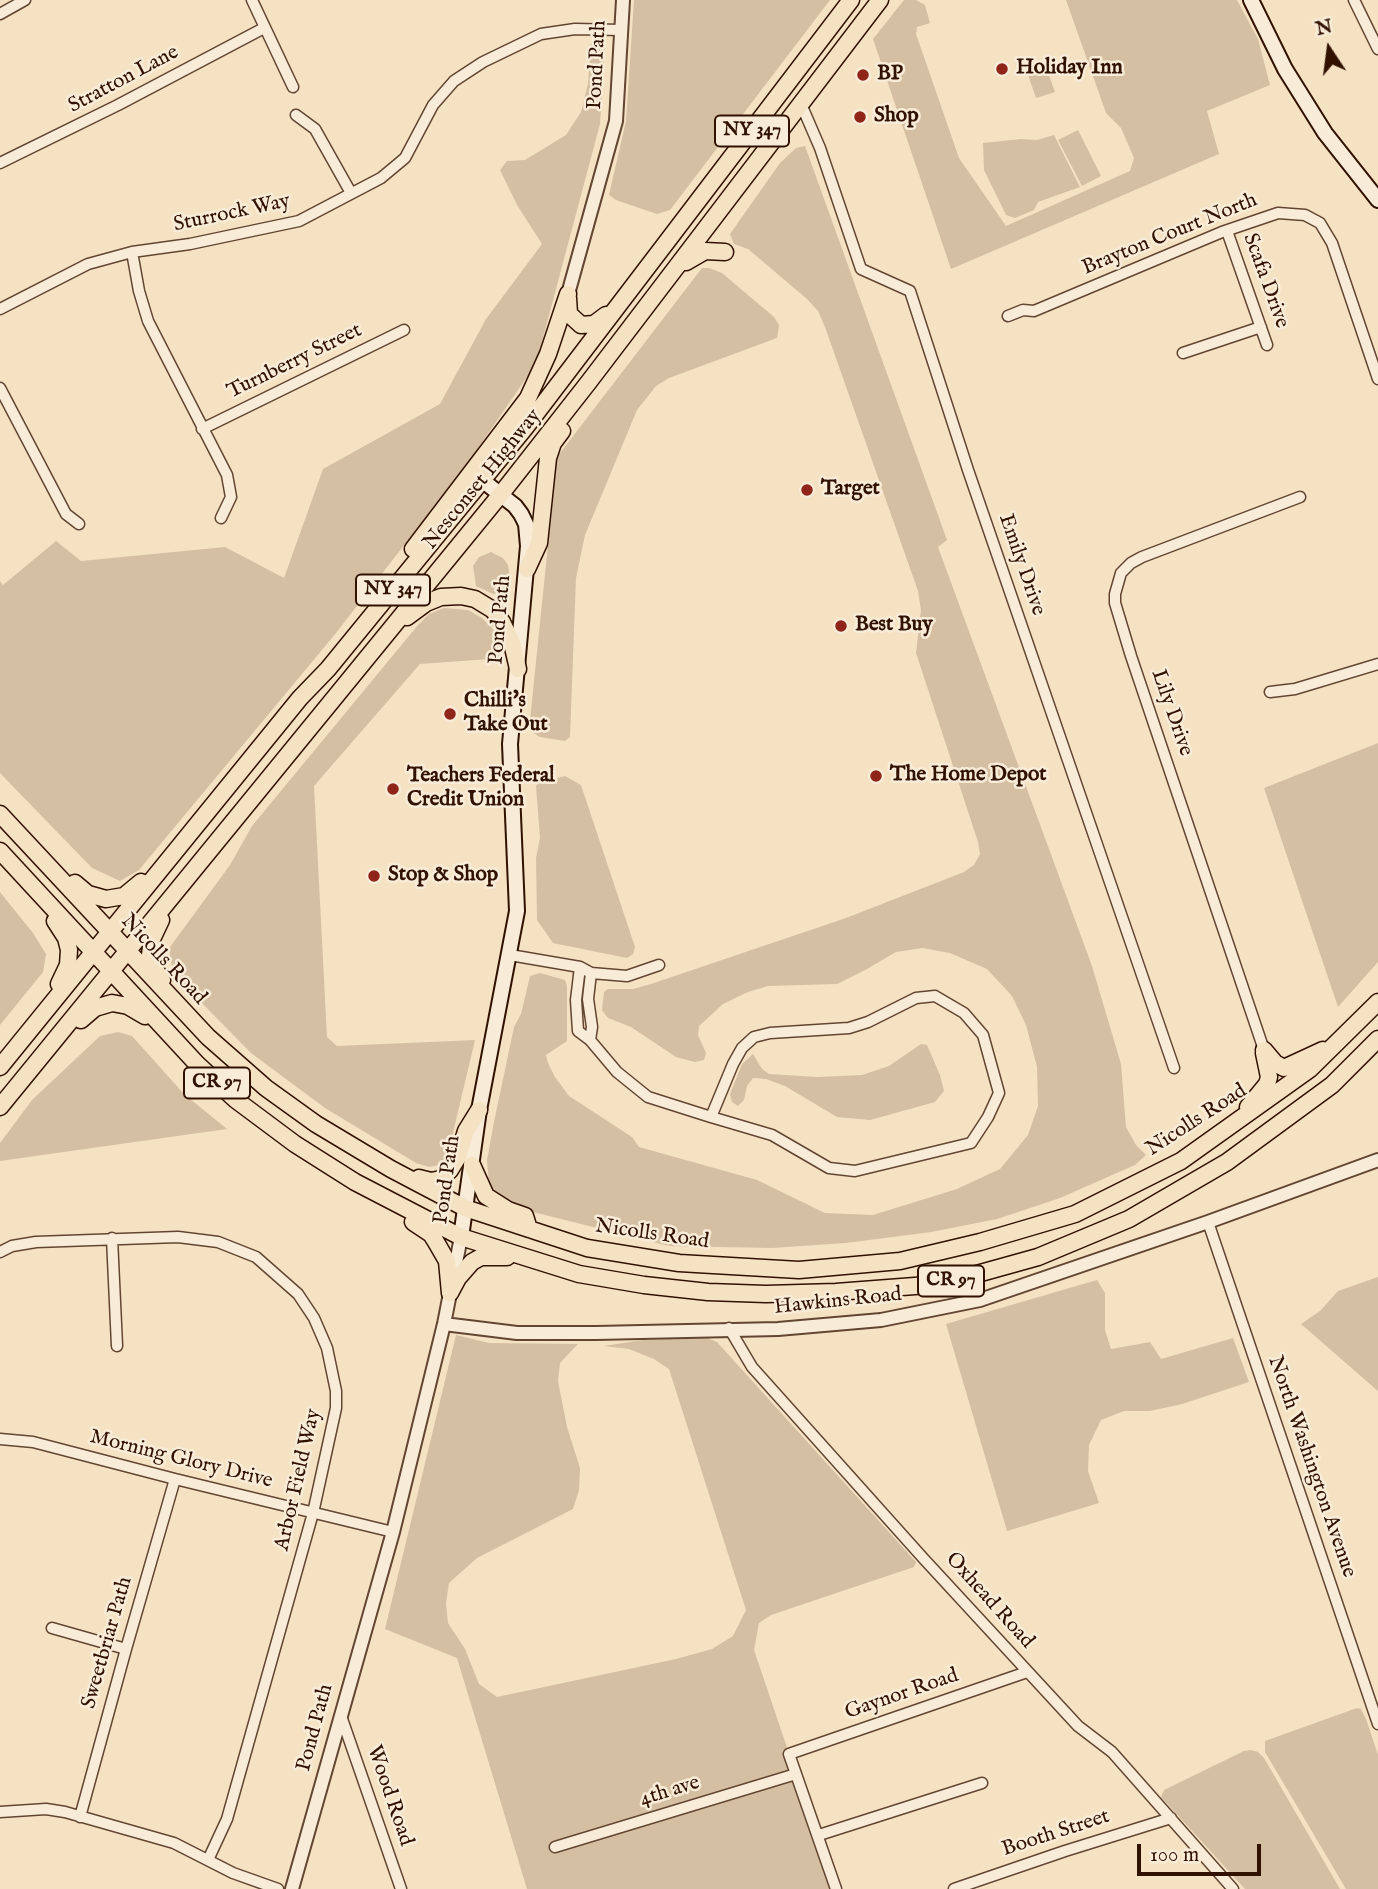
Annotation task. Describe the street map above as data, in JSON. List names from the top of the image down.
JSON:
{
  "streets": {
    "highway": [
      "NY 347",
      "Nesconset Highway",
      "Nicolls Road",
      "CR 97"
    ],
    "main road": ["Pond Path"],
    "street": [
      "Stratton Lane",
      "Sturrock Way",
      "Brayton Court North",
      "Scafa Drive",
      "Turnberry Street",
      "Emily Drive",
      "Lily Drive",
      "Hawkins Road",
      "Morning Glory Drive",
      "North Washington Avenue",
      "Arbor Field Way",
      "Oxhead Road",
      "Sweetbriar Path",
      "Gaynor Road",
      "4th ave",
      "Wood Road",
      "Booth Street"
    ]
  },
  "crossings": [
    ["Pond Path", "Sturrock Way"],
    ["Pond Path", "Nesconset Highway"],
    ["Pond Path", "Nicolls Road"],
    ["Pond Path", "CR 97"],
    ["Pond Path", "Hawkins Road"],
    ["Pond Path", "Morning Glory Drive"],
    ["Pond Path", "Wood Road"],
    ["Brayton Court North", "Scafa Drive"],
    ["Nesconset Highway", "Emily Drive"],
    ["Nesconset Highway", "Nicolls Road"],
    ["Nesconset Highway", "CR 97"],
    ["Hawkins Road", "North Washington Avenue"],
    ["Hawkins Road", "Oxhead Road"],
    ["Morning Glory Drive", "Arbor Field Way"],
    ["Morning Glory Drive", "Sweetbriar Path"],
    ["Oxhead Road", "Gaynor Road"],
    ["Oxhead Road", "Booth Street"],
    ["Gaynor Road", "4th ave"]
  ],
  "places": [
    "Holiday Inn",
    "BP",
    "Shop",
    "Target",
    "Best Buy",
    "Chilli's Take Out",
    "The Home Depot",
    "Teachers Federal Credit Union",
    "Stop & Shop"
  ],
  "scale_bar": "100 m",
  "north": "top"
}
